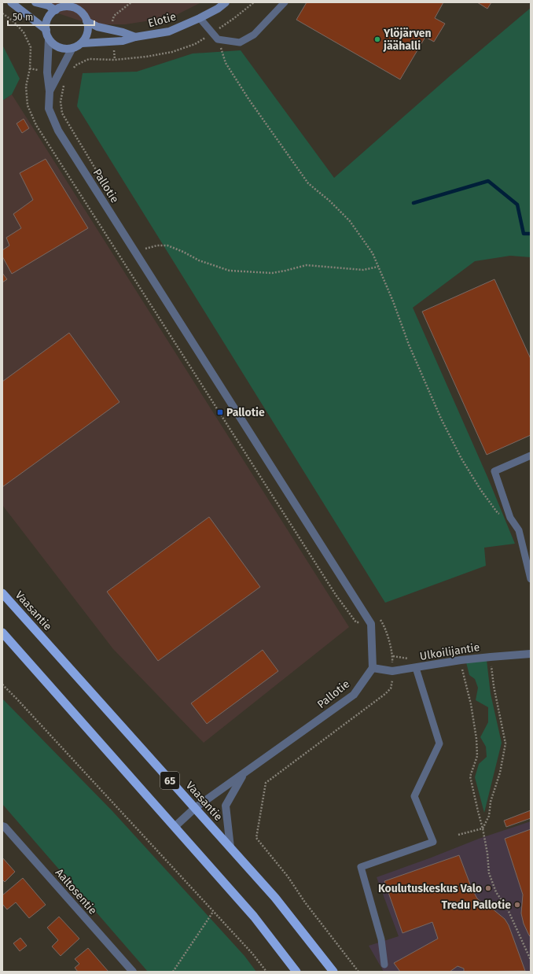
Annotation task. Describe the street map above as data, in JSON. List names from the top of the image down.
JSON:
{
  "streets": {
    "highway": ["Vaasantie", "65"],
    "main road": ["Elotie"],
    "street": ["Pallotie", "Ulkoilijantie", "Aaltosentie"]
  },
  "crossings": [
    ["Elotie", "Pallotie"],
    ["Pallotie", "Vaasantie"],
    ["Pallotie", "Ulkoilijantie"],
    ["Pallotie", "65"]
  ],
  "places": {
    "other": ["Ylöjärven jäähalli", "Koulutuskeskus Valo", "Tredu Pallotie"],
    "transit": ["Pallotie"]
  },
  "scale_bar": "50 m"
}
